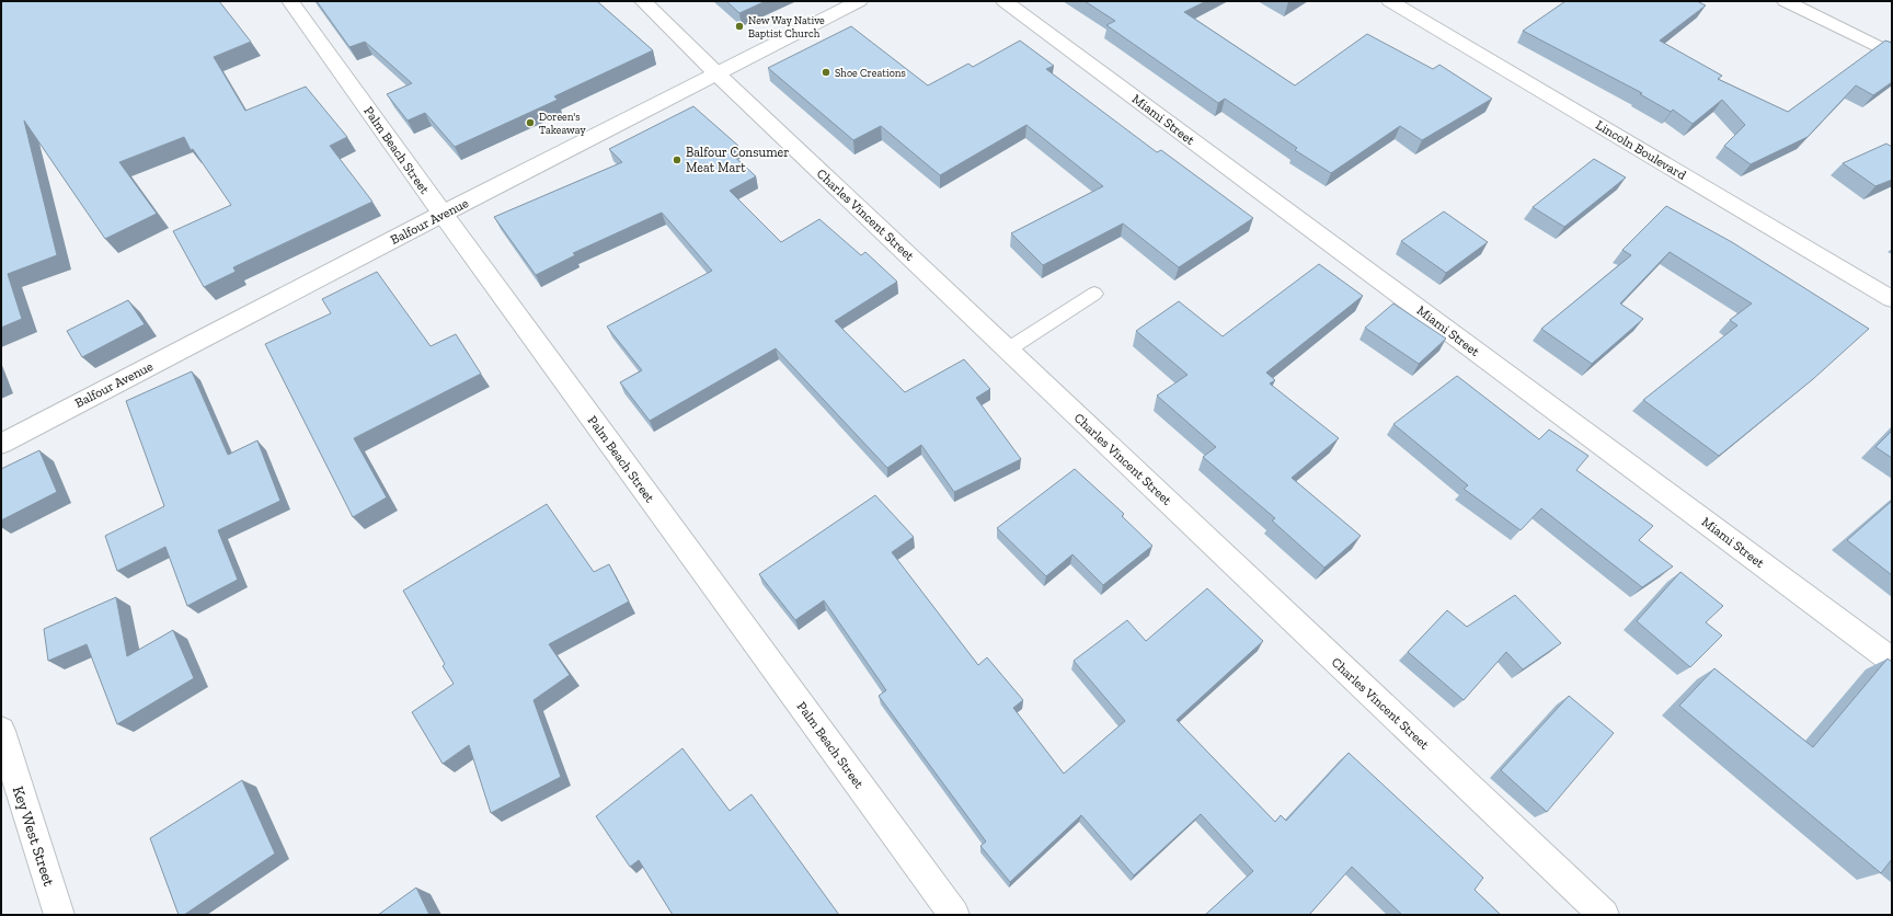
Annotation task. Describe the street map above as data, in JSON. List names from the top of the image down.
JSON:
{
  "streets": {
    "street": [
      "Miami Street",
      "Palm Beach Street",
      "Lincoln Boulevard",
      "Charles Vincent Street",
      "Balfour Avenue",
      "Key West Street"
    ]
  },
  "crossings": [
    ["Palm Beach Street", "Balfour Avenue"],
    ["Charles Vincent Street", "Balfour Avenue"]
  ],
  "places": [
    "New Way Native Baptist Church",
    "Shoe Creations",
    "Doreen's Takeaway",
    "Balfour Consumer Meat Mart"
  ]
}
